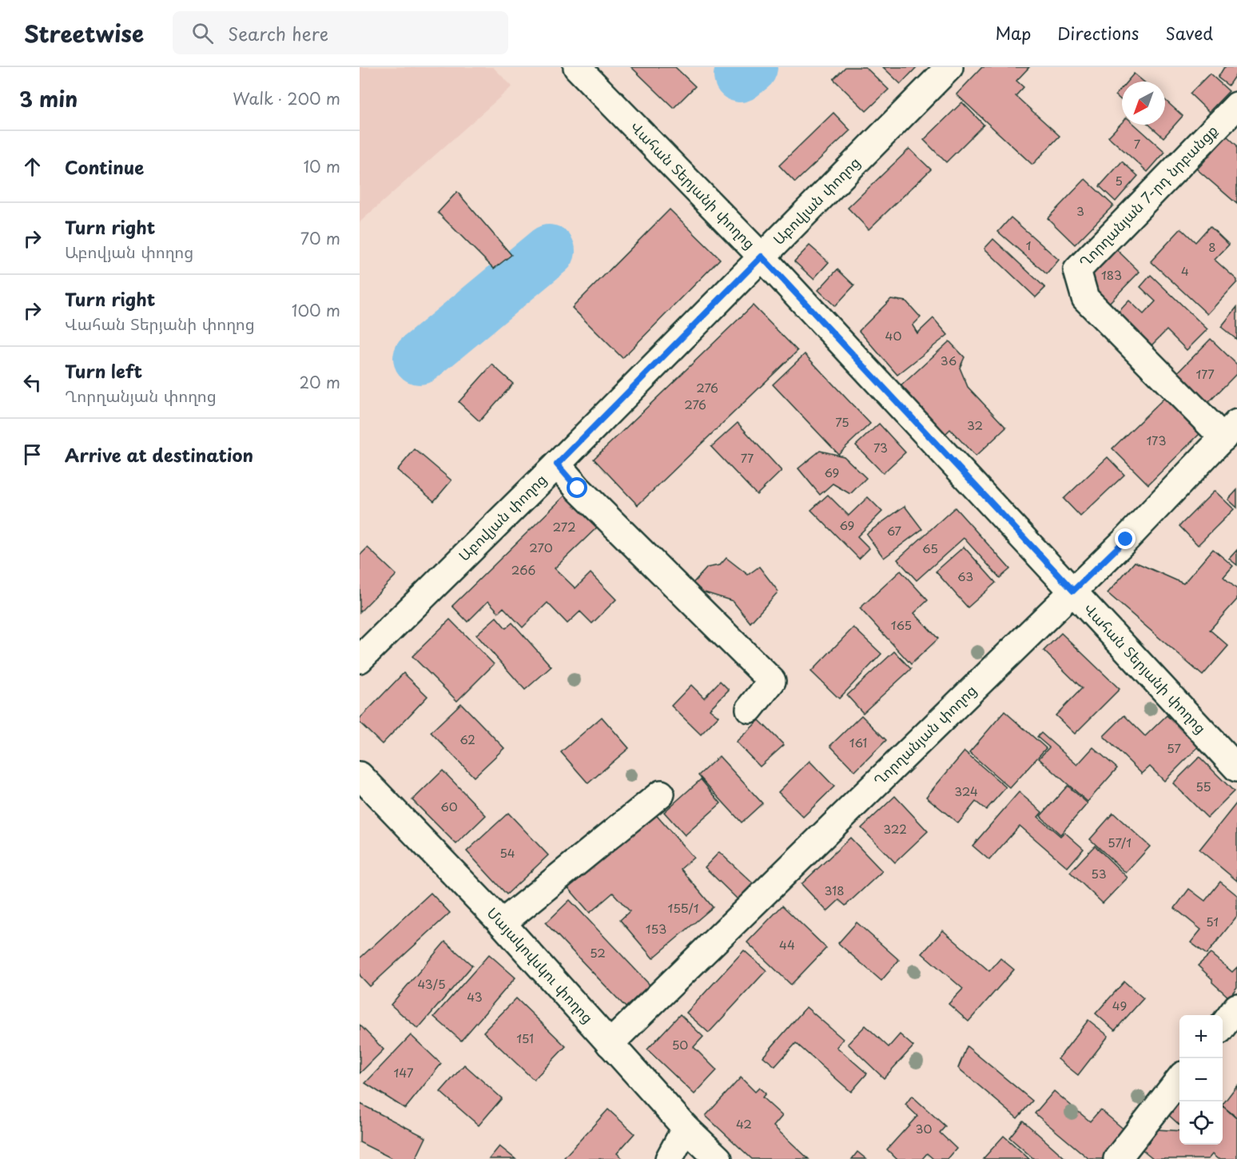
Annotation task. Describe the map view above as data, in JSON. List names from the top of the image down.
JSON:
{
  "streets": {
    "street": [
      "Վահան Տերյանի փողոց",
      "Ղորղանյան 7-րդ նրբանցք",
      "Աբովյան փողոց",
      "Ղորղանյան փողոց",
      "Մայակովսկու փողոց"
    ]
  },
  "crossings": [
    ["Վահան Տերյանի փողոց", "Աբովյան փողոց"],
    ["Վահան Տերյանի փողոց", "Ղորղանյան փողոց"],
    ["Ղորղանյան 7-րդ նրբանցք", "Ղորղանյան փողոց"],
    ["Ղորղանյան փողոց", "Մայակովսկու փողոց"]
  ],
  "house_numbers": [
    "7",
    "5",
    "3",
    "1",
    "8",
    "4",
    "183",
    "40",
    "36",
    "177",
    "276",
    "276",
    "75",
    "32",
    "173",
    "73",
    "77",
    "69",
    "69",
    "272",
    "67",
    "270",
    "65",
    "266",
    "63",
    "165",
    "62",
    "161",
    "57",
    "55",
    "324",
    "60",
    "322",
    "57/1",
    "54",
    "53",
    "318",
    "155/1",
    "51",
    "153",
    "44",
    "52",
    "43/5",
    "43",
    "49",
    "151",
    "50",
    "147",
    "42",
    "30"
  ],
  "north": "bottom left",
  "page": {
    "header": "Streetwise",
    "search": "Search here",
    "nav": ["Map", "Directions", "Saved"],
    "heading": ["3 min", "Walk · 200 m"],
    "list": [
      ["Continue", "10 m"],
      ["Turn right", "Աբովյան փողոց", "70 m"],
      ["Turn right", "Վահան Տերյանի փողոց", "100 m"],
      ["Turn left", "Ղորղանյան փողոց", "20 m"],
      "Arrive at destination"
    ],
    "map_buttons": ["+", "−"]
  }
}
